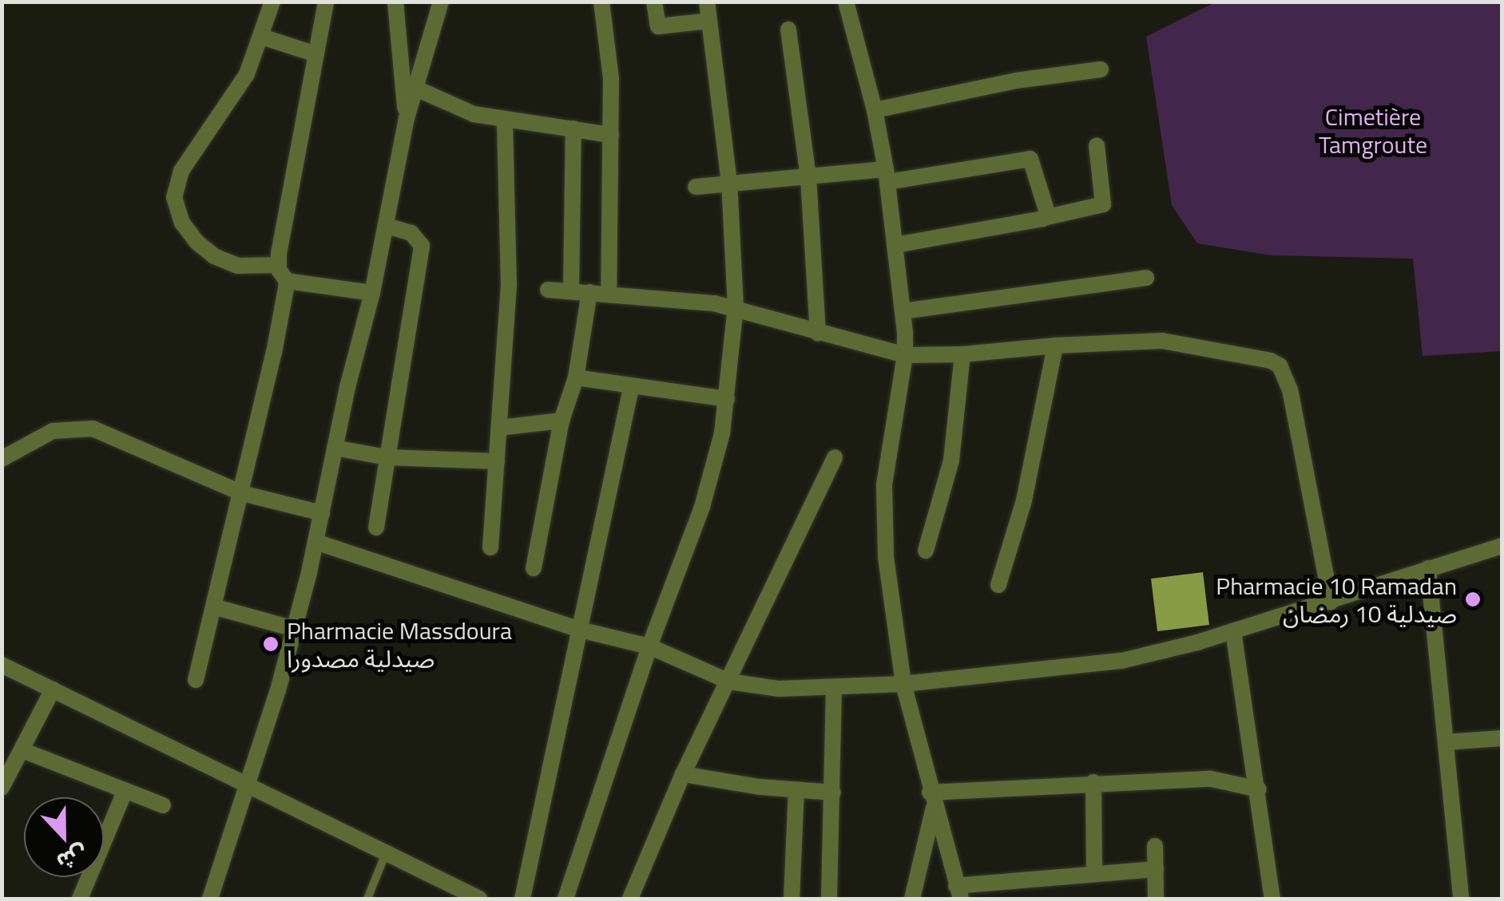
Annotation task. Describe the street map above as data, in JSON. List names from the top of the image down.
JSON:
{
  "parks": ["Cimetière Tamgroute"],
  "places": ["Pharmacie 10 Ramadan صيدلية 10 رمضان", "Pharmacie Massdoura صيدلية مصدورا"],
  "north": "bottom"
}
